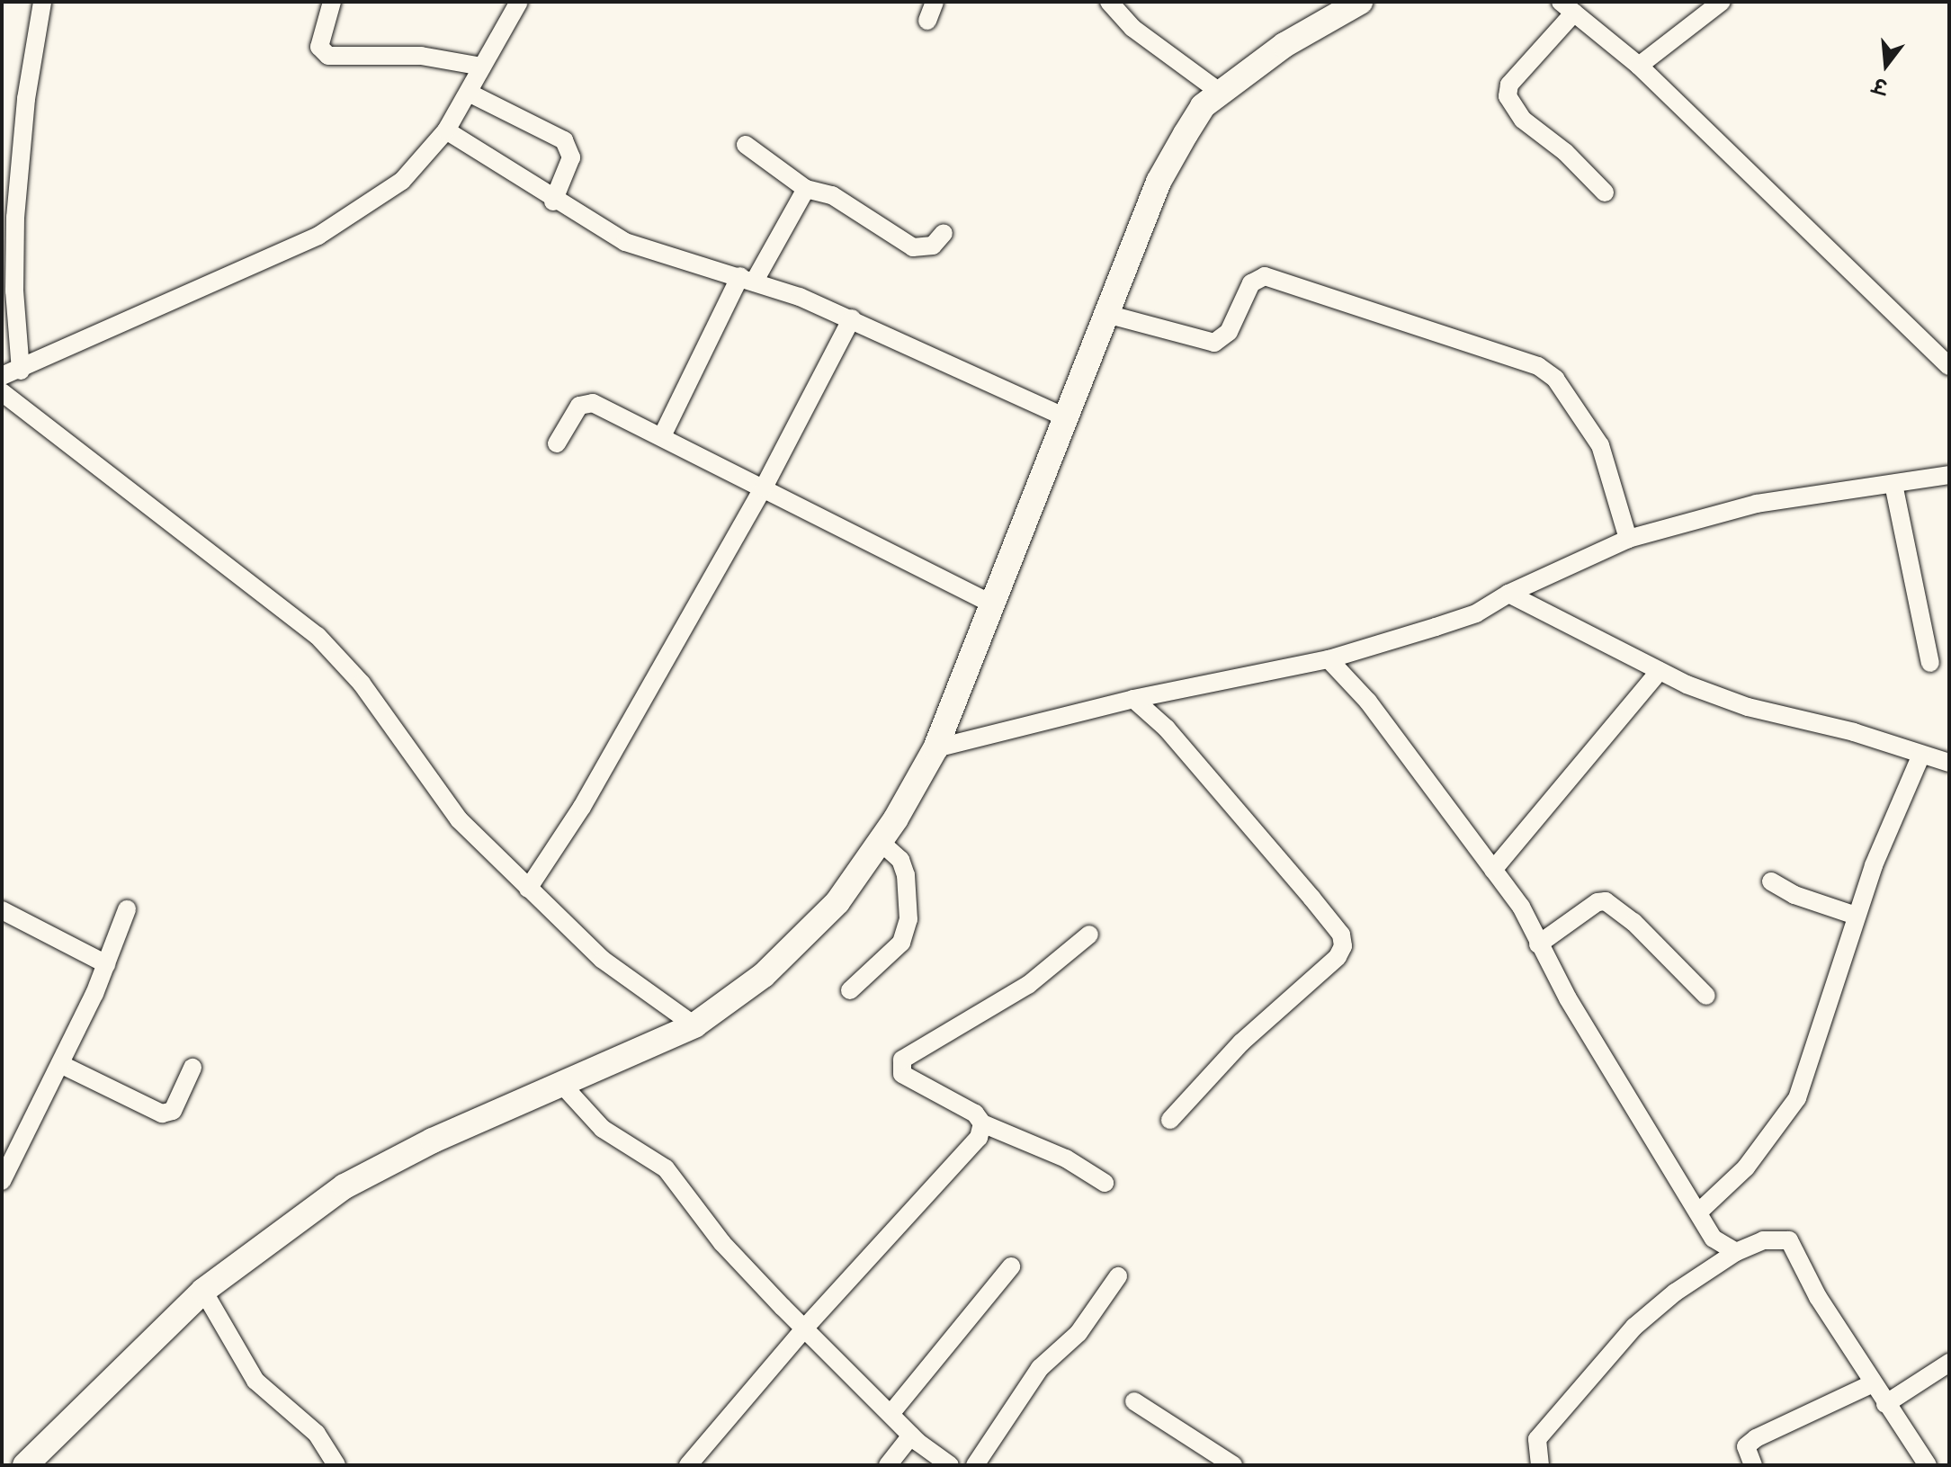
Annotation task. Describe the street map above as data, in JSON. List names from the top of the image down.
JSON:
{
  "north": "bottom"
}
